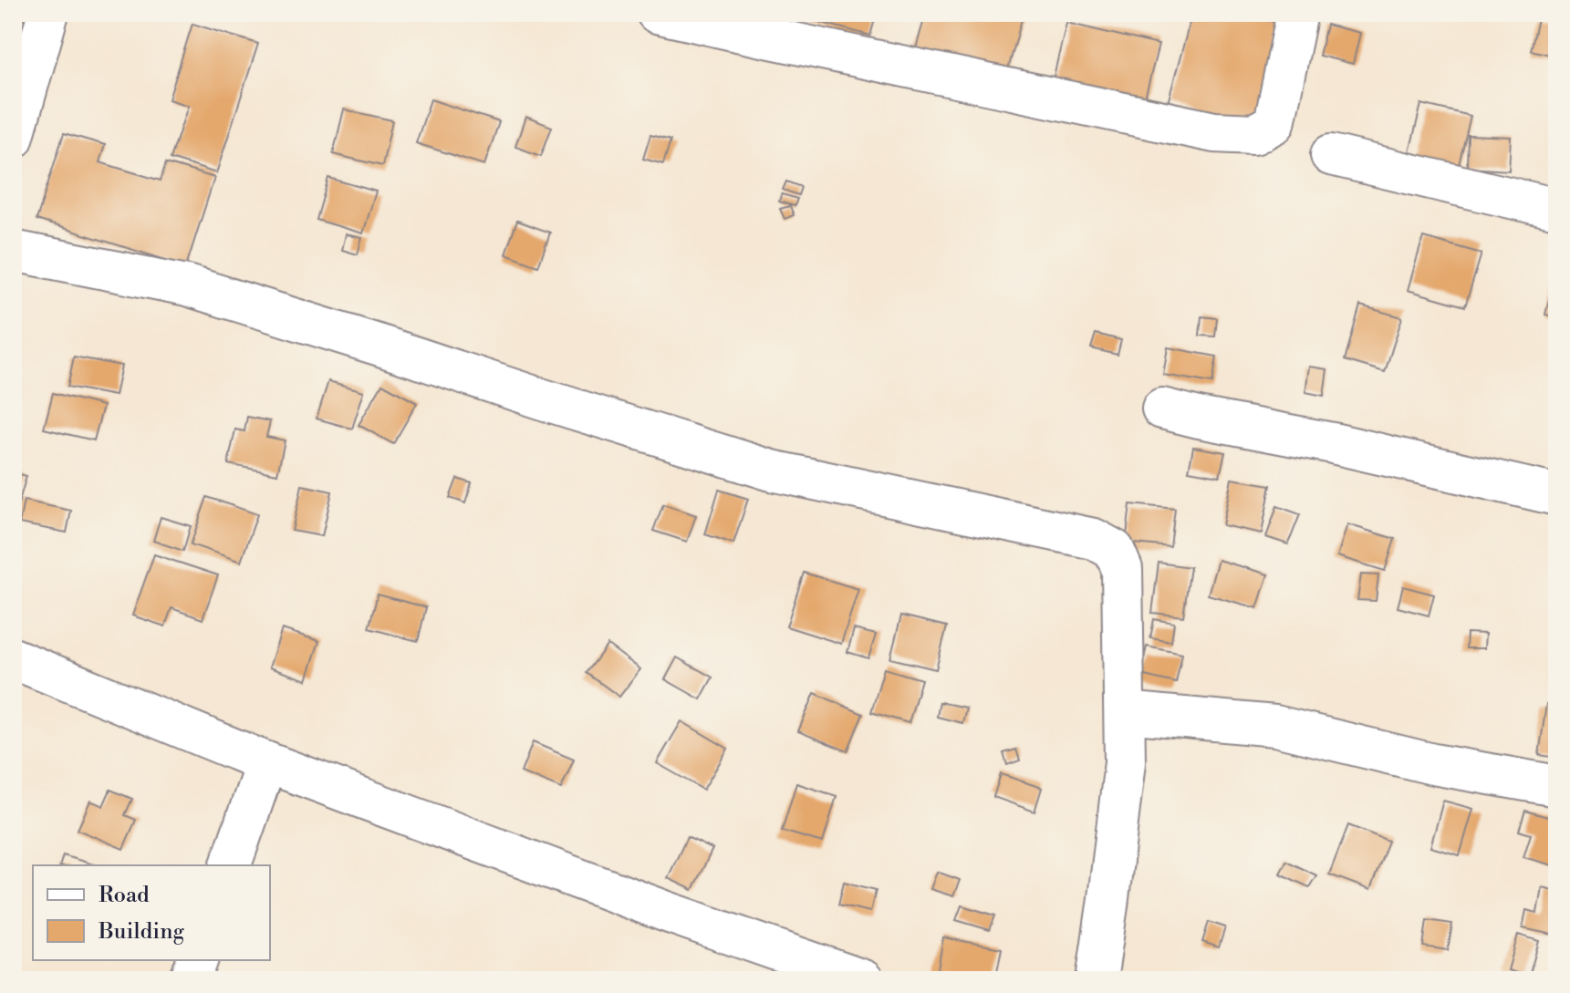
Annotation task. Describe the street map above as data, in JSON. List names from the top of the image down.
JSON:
{
  "legend": ["Road", "Building"]
}
